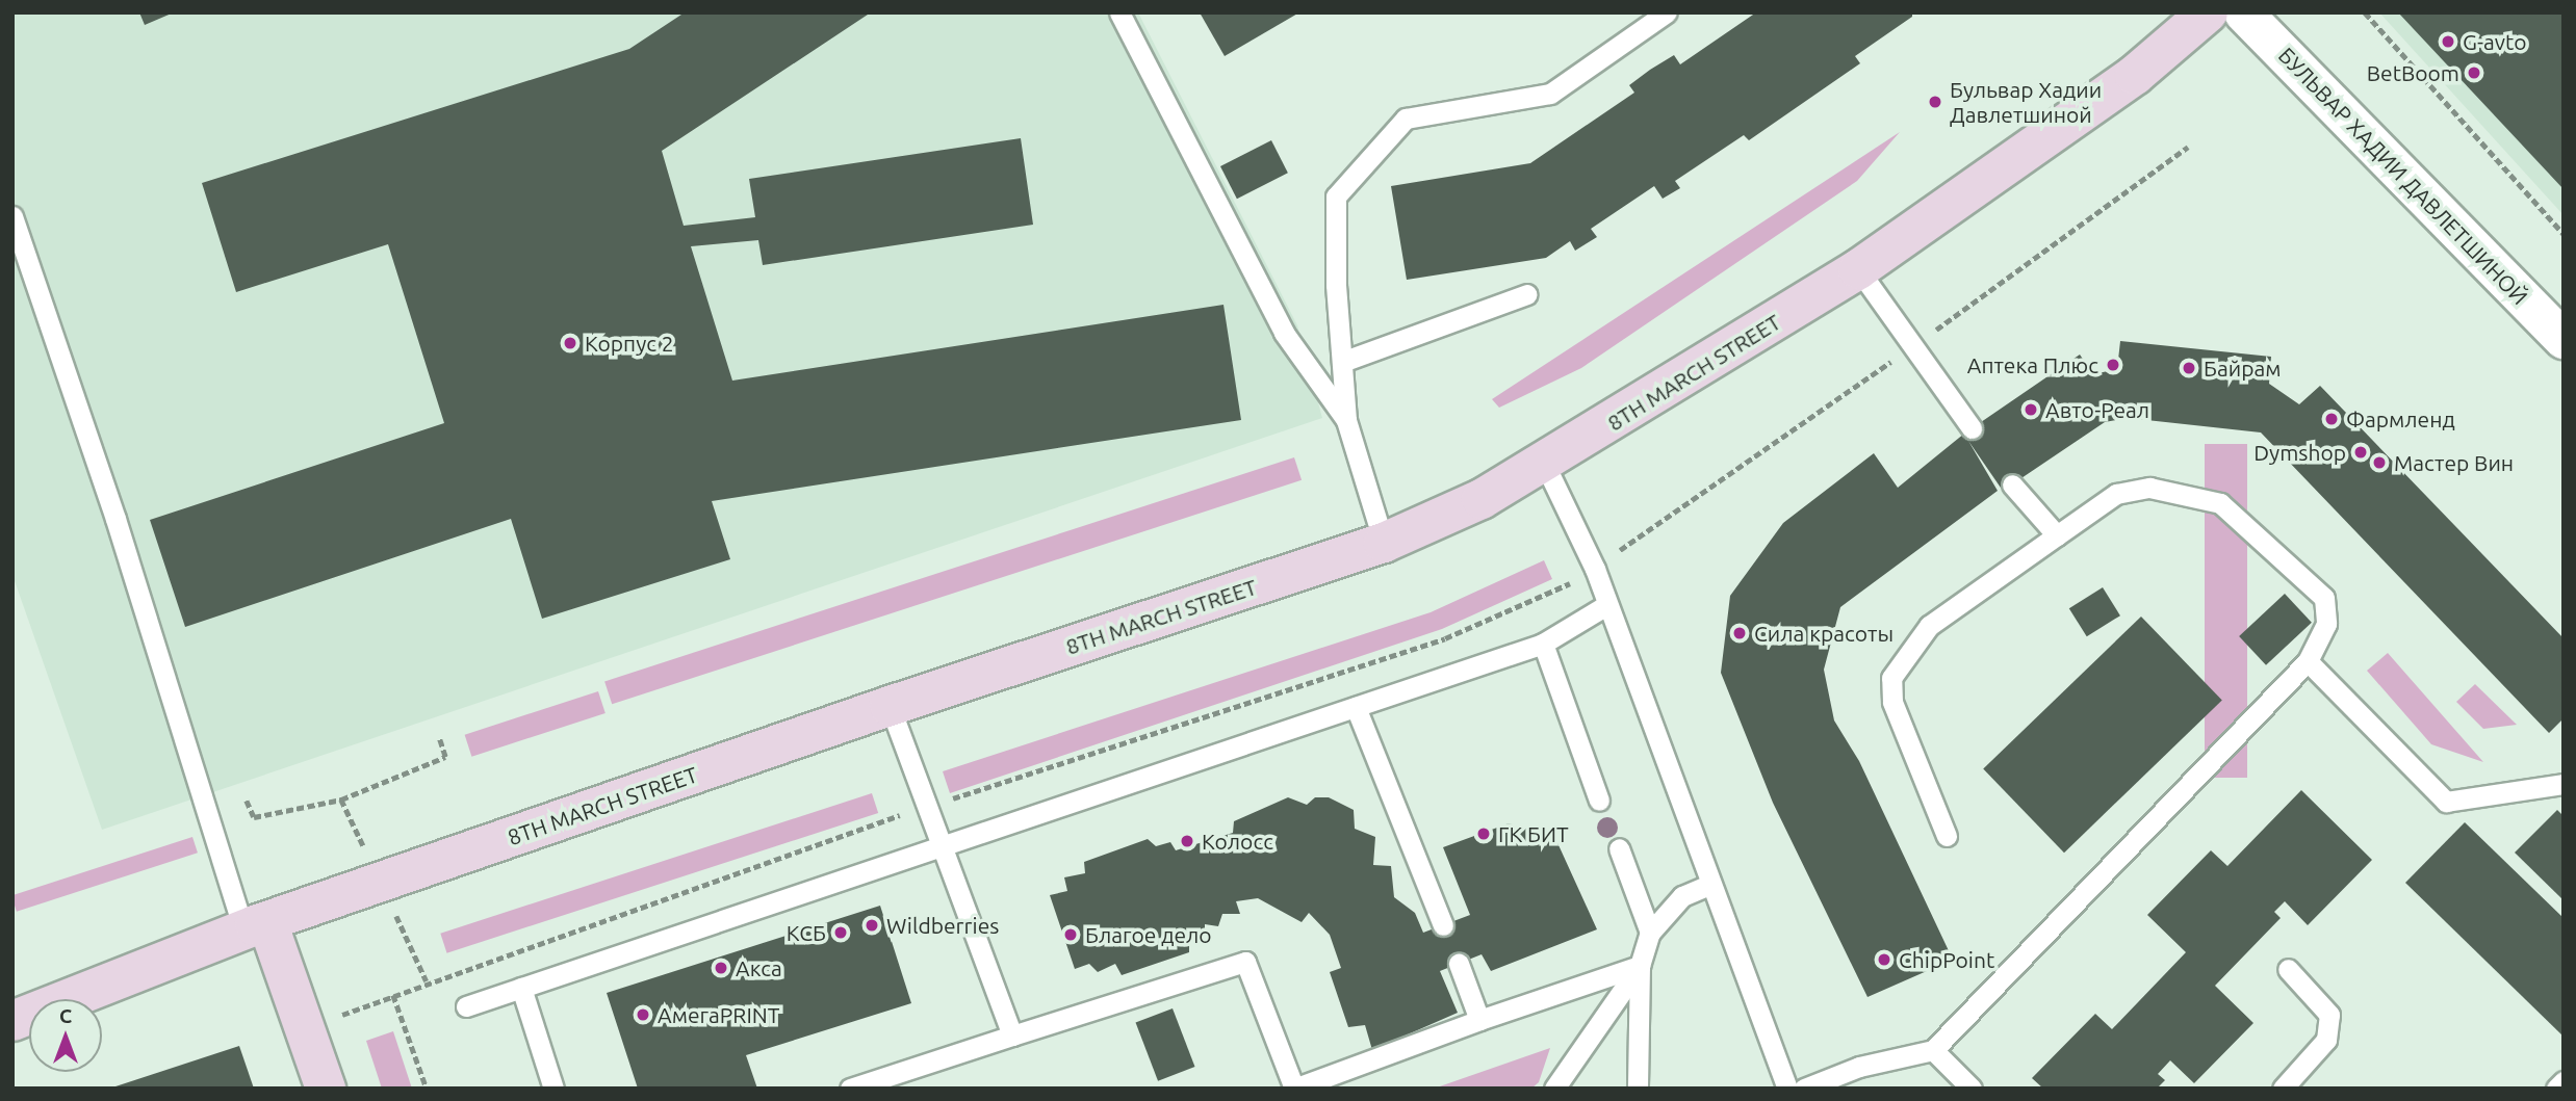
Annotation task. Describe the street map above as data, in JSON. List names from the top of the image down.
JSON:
{
  "streets": {
    "main road": ["8TH MARCH STREET"],
    "street": ["БУЛЬВАР ХАДИИ ДАВЛЕТШИНОЙ"]
  },
  "places": [
    "G-avto",
    "BetBoom",
    "Бульвар Хадии Давлетшиной",
    "Корпус 2",
    "Аптека Плюс",
    "Байрам",
    "Авто-Реал",
    "Фармленд",
    "Dymshop",
    "Мастер Вин",
    "Сила красоты",
    "ГК БИТ",
    "Колосс",
    "Wildberries",
    "КСБ",
    "Благое дело",
    "ChipPoint",
    "Акса",
    "АмегаPRINT"
  ],
  "north": "top"
}
